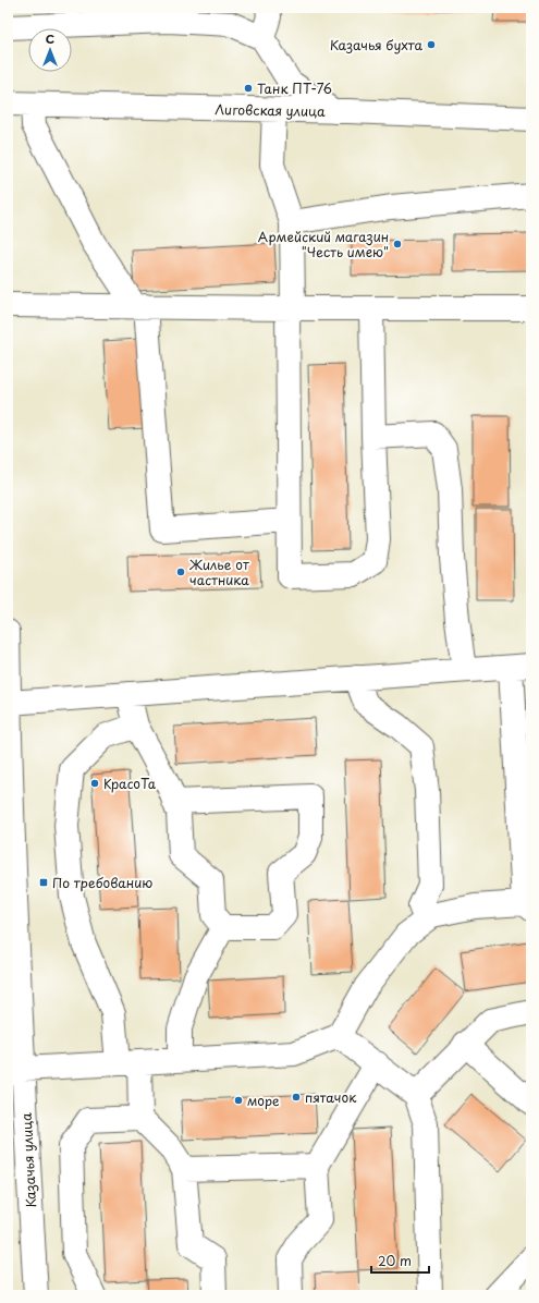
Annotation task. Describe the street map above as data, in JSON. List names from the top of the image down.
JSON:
{
  "streets": {
    "street": ["Лиговская улица", "Казачья улица"]
  },
  "places": {
    "other": [
      "Казачья бухта",
      "Танк ПТ-76",
      "Армейский магазин \"Честь имею\"",
      "Жилье от частника",
      "КрасоТа",
      "пятачок",
      "море"
    ],
    "transit": ["По требованию"]
  },
  "scale_bar": "20 m",
  "north": "top"
}
